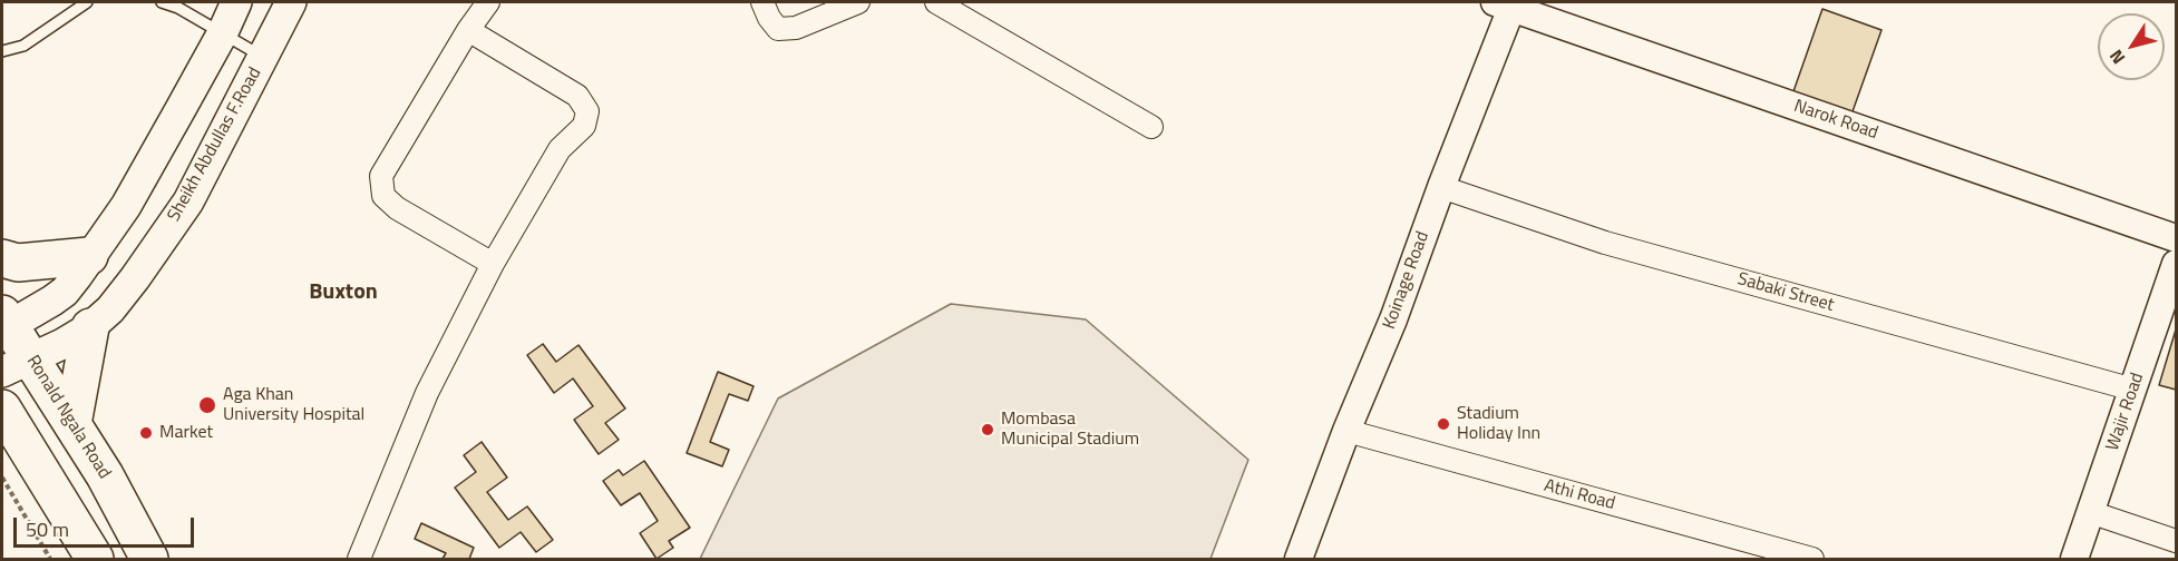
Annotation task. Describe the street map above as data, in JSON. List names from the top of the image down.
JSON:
{
  "streets": {
    "highway": ["Ronald Ngala Road"],
    "main road": ["Sheikh Abdullas F.Road"],
    "street": [
      "Narok Road",
      "Koinage Road",
      "Sabaki Street",
      "Wajir Road",
      "Athi Road"
    ]
  },
  "crossings": [
    ["Narok Road", "Koinage Road"],
    ["Sheikh Abdullas F.Road", "Ronald Ngala Road"],
    ["Koinage Road", "Sabaki Street"],
    ["Koinage Road", "Athi Road"],
    ["Sabaki Street", "Wajir Road"]
  ],
  "districts": ["Buxton"],
  "places": [
    "Aga Khan University Hospital",
    "Stadium Holiday Inn",
    "Mombasa Municipal Stadium",
    "Market"
  ],
  "scale_bar": "50 m",
  "north": "bottom left"
}
